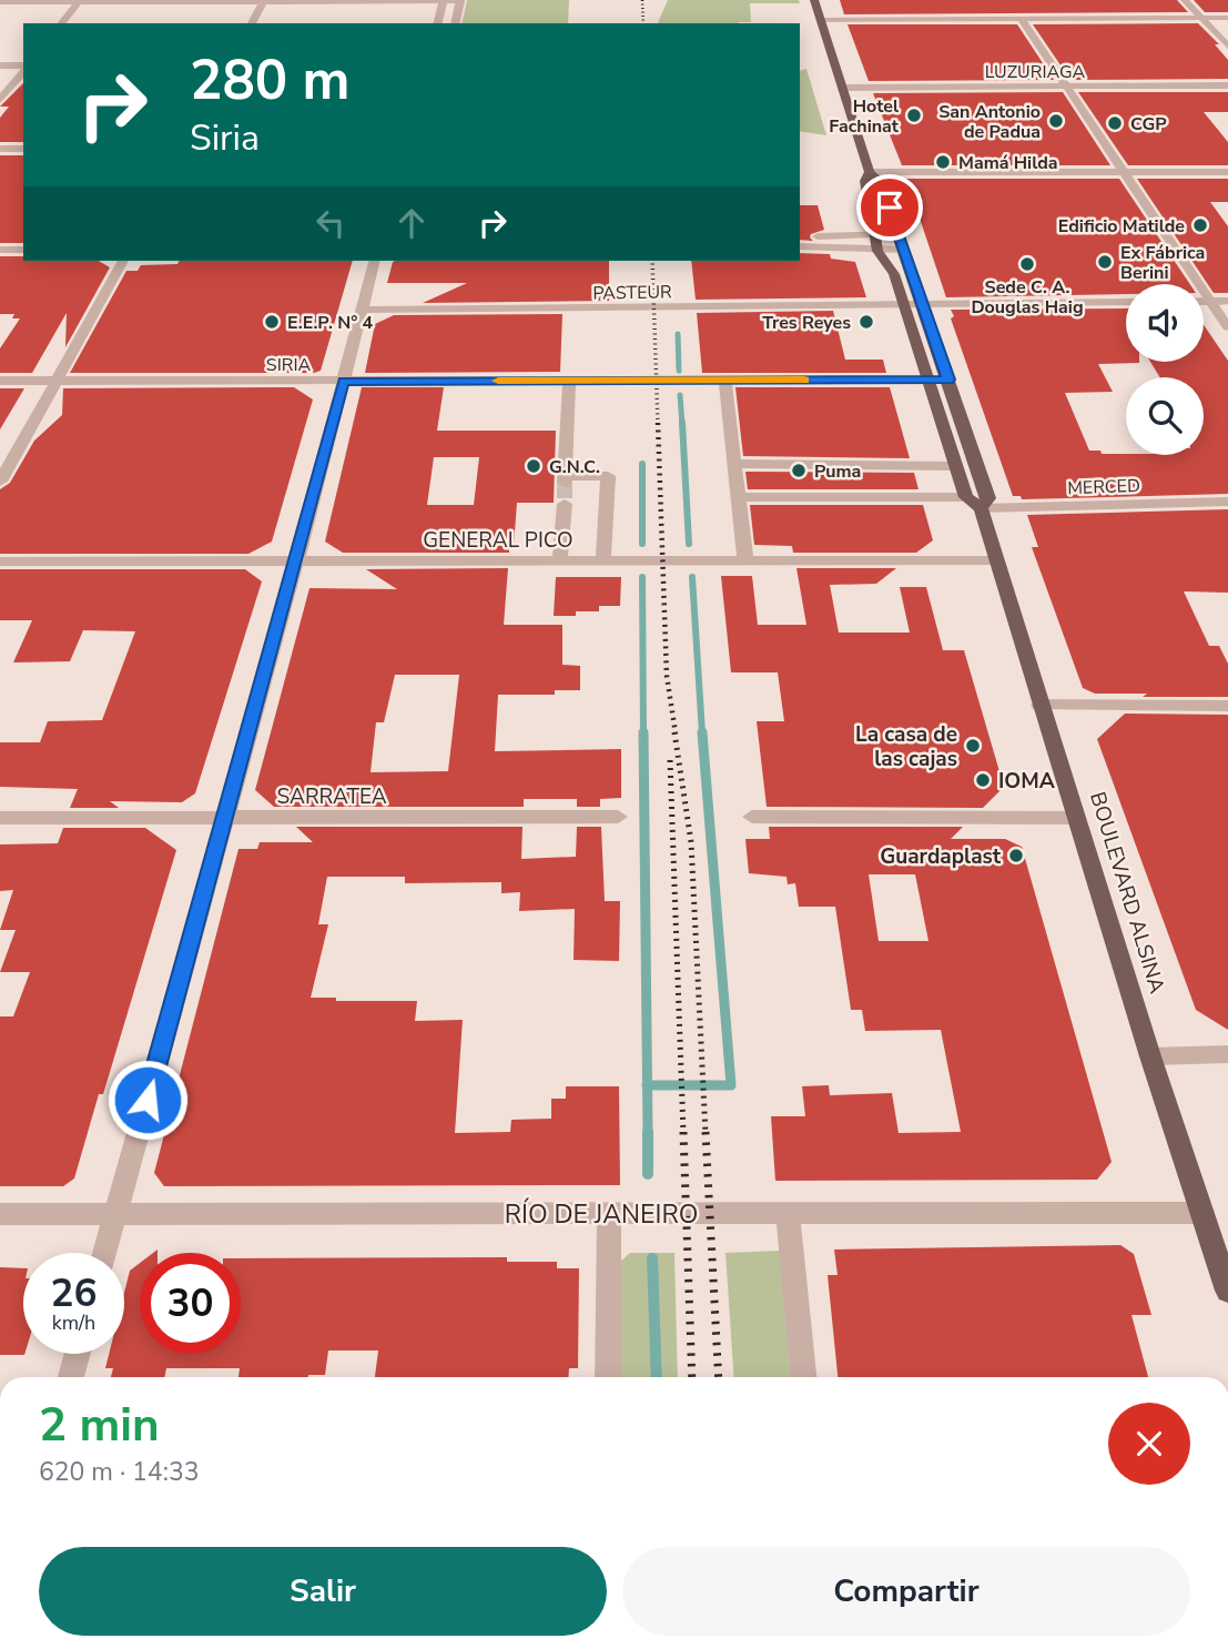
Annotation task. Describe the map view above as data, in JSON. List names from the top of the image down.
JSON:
{
  "streets": {
    "main road": ["BOULEVARD ALSINA"],
    "street": [
      "LUZURIAGA",
      "PASTEUR",
      "SIRIA",
      "MERCED",
      "GENERAL PICO",
      "SARRATEA",
      "RÍO DE JANEIRO"
    ]
  },
  "crossings": [
    ["LUZURIAGA", "BOULEVARD ALSINA"],
    ["PASTEUR", "BOULEVARD ALSINA"],
    ["SIRIA", "BOULEVARD ALSINA"],
    ["MERCED", "BOULEVARD ALSINA"],
    ["GENERAL PICO", "BOULEVARD ALSINA"],
    ["BOULEVARD ALSINA", "RÍO DE JANEIRO"]
  ],
  "places": [
    "Hotel Fachinat",
    "San Antonio de Padua",
    "CGP",
    "Mamá Hilda",
    "Edificio Matilde",
    "Ex Fábrica Berini",
    "Sede C. A. Douglas Haig",
    "E.E.P. N° 4",
    "Tres Reyes",
    "G.N.C.",
    "Puma",
    "La casa de las cajas",
    "IOMA",
    "Guardaplast"
  ],
  "page": {
    "turn": ["280 m", "Siria"],
    "speed": "26 km/h",
    "limit": "30",
    "heading": ["2 min", "620 m · 14:33"],
    "buttons": ["Salir", "Compartir"]
  }
}
